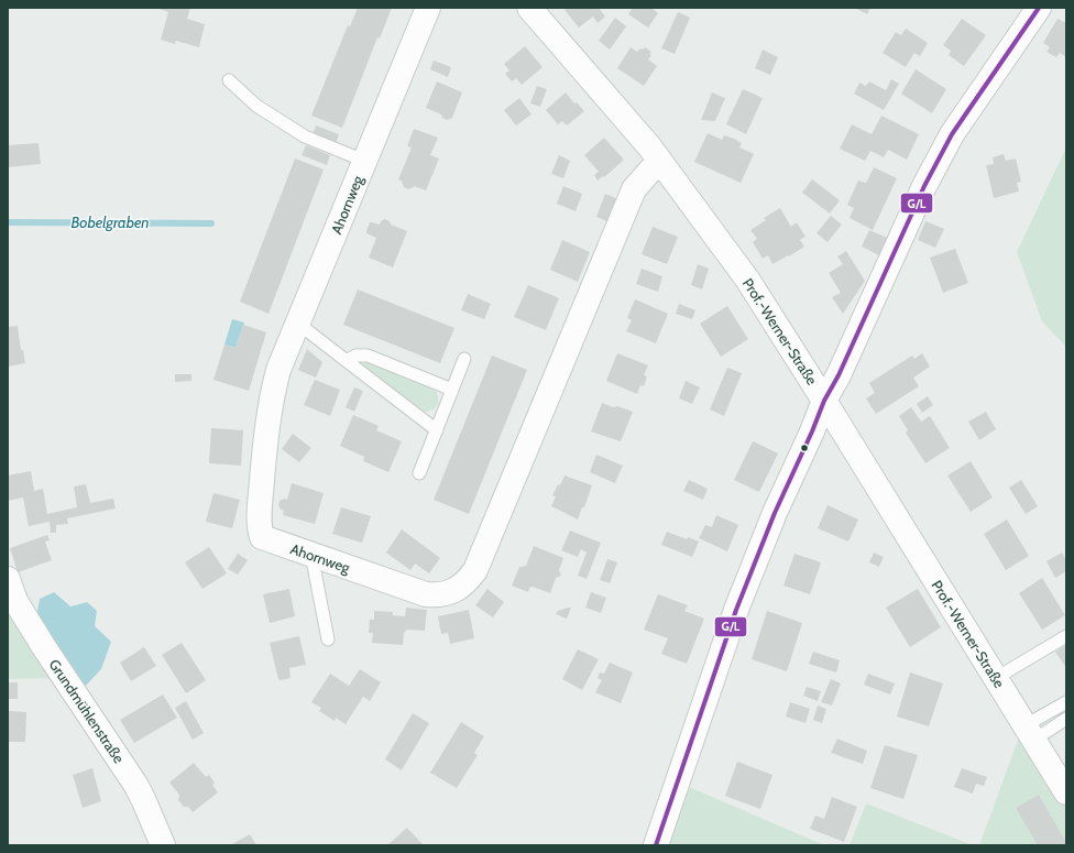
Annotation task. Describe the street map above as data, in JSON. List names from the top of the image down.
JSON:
{
  "streets": {
    "street": ["Ahornweg", "Prof.-Werner-Straße", "Grundmühlenstraße"]
  },
  "crossings": [
    ["Ahornweg", "Prof.-Werner-Straße"]
  ],
  "water": ["Bobelgraben"],
  "lines": ["transit line G/L"]
}
